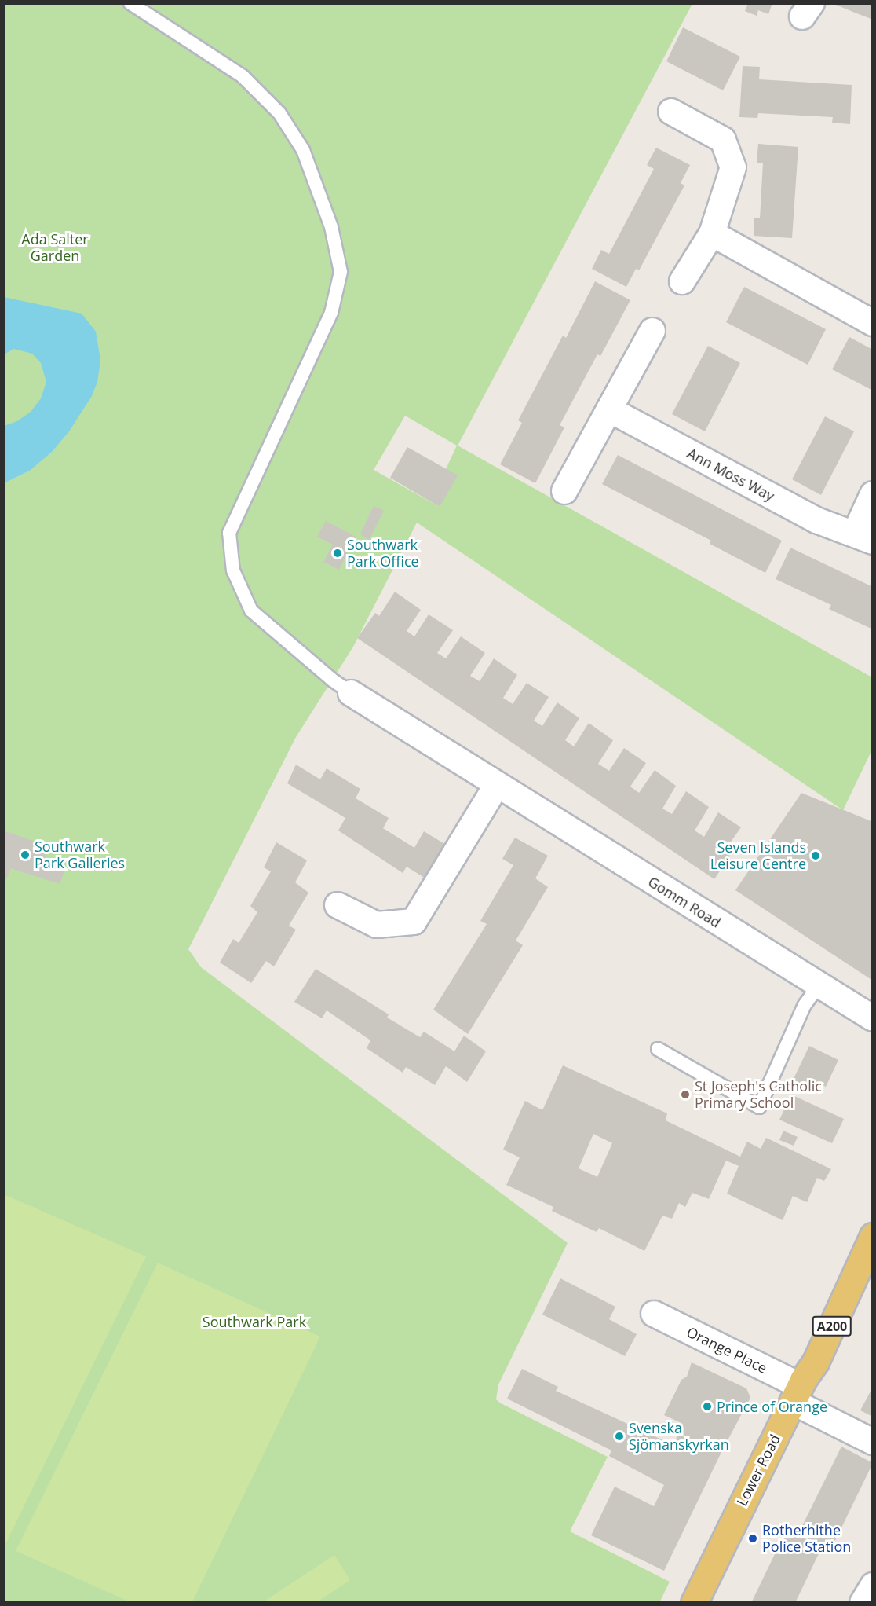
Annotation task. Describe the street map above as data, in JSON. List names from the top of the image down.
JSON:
{
  "streets": {
    "main road": ["A200", "Lower Road"],
    "street": ["Ann Moss Way", "Gomm Road", "Orange Place"]
  },
  "crossings": [
    ["Orange Place", "Lower Road"]
  ],
  "parks": ["Ada Salter Garden", "Southwark Park"],
  "places": [
    "Southwark Park Office",
    "Southwark Park Galleries",
    "Seven Islands Leisure Centre",
    "St Joseph's Catholic Primary School",
    "Prince of Orange",
    "Svenska Sjömanskyrkan",
    "Rotherhithe Police Station"
  ]
}
